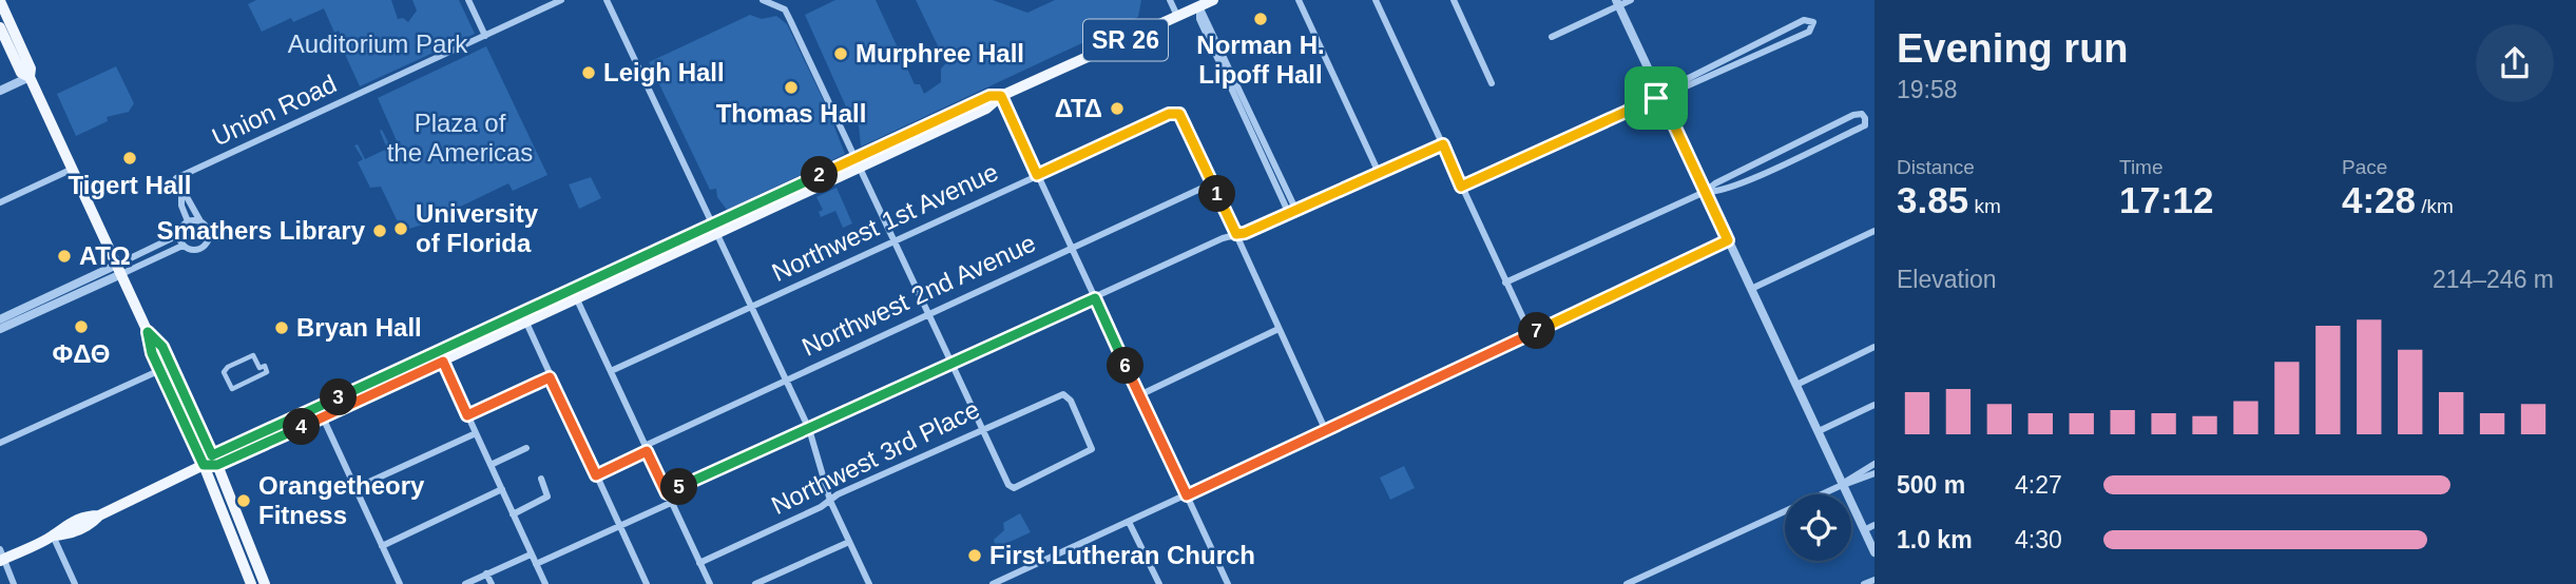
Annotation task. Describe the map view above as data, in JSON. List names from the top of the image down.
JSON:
{
  "streets": {
    "main road": ["SR 26"],
    "street": [
      "Union Road",
      "Northwest 1st Avenue",
      "Northwest 2nd Avenue",
      "Northwest 3rd Place"
    ]
  },
  "crossings": [
    ["Northwest 1st Avenue", "Northwest 2nd Avenue"]
  ],
  "parks": ["Auditorium Park", "Plaza of the Americas"],
  "places": [
    "Norman H. Lipoff Hall",
    "Murphree Hall",
    "Leigh Hall",
    "Thomas Hall",
    "ΔΤΔ",
    "Tigert Hall",
    "University of Florida",
    "Smathers Library",
    "ΑΤΩ",
    "ΦΔΘ",
    "Bryan Hall",
    "Orangetheory Fitness",
    "First Lutheran Church"
  ],
  "page": {
    "heading": ["Evening run", "19:58"],
    "stats": [
      ["Distance", "3.85 km"],
      ["Time", "17:12"],
      ["Pace", "4:28 /km"]
    ],
    "pins": [
      "2",
      "1",
      "7",
      "6",
      "3",
      "4",
      "5"
    ],
    "chart": ["Elevation", "214–246 m"],
    "list": [
      {
        "name": "500 m",
        "note": "4:27"
      },
      {
        "name": "1.0 km",
        "note": "4:30"
      }
    ]
  }
}
